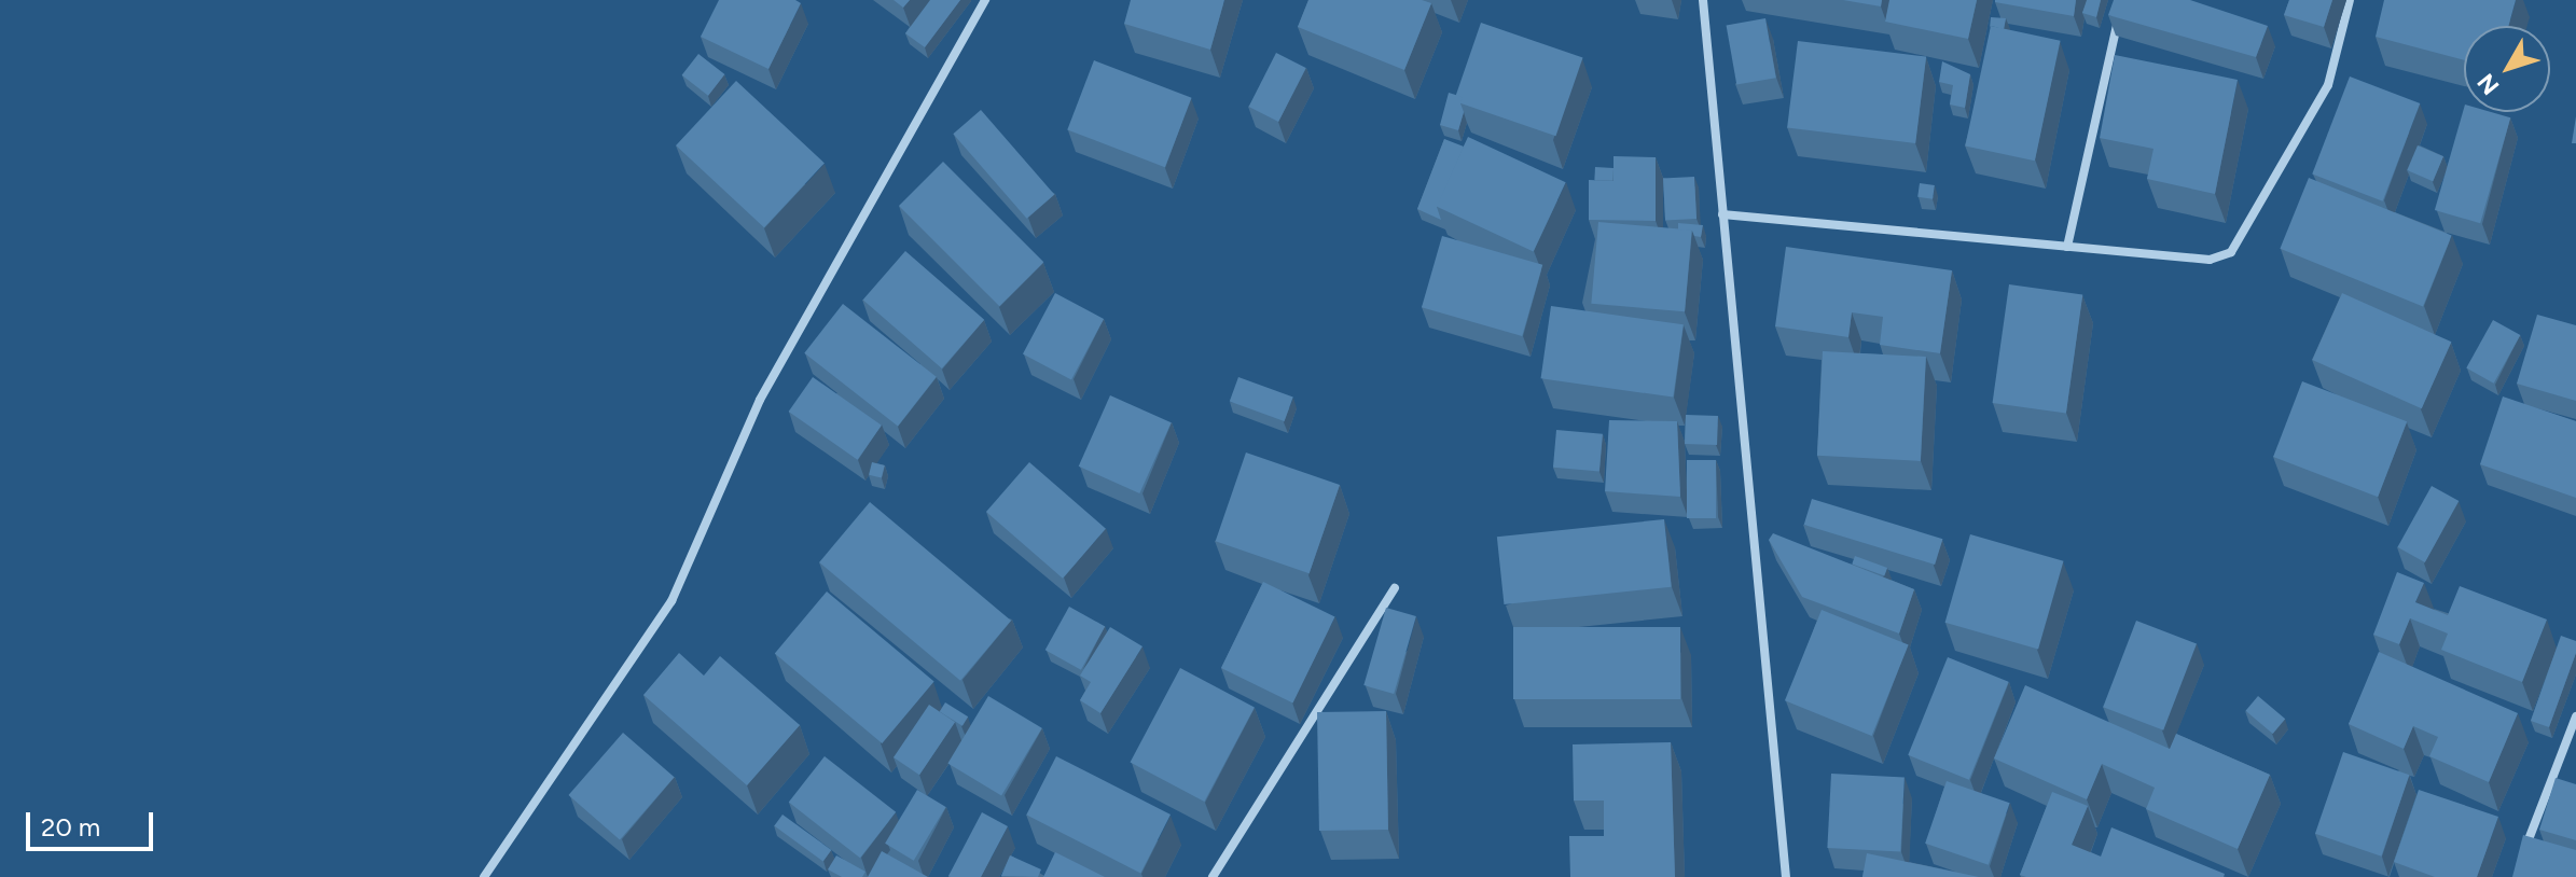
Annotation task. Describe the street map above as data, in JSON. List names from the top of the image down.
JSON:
{
  "scale_bar": "20 m",
  "north": "bottom left"
}
